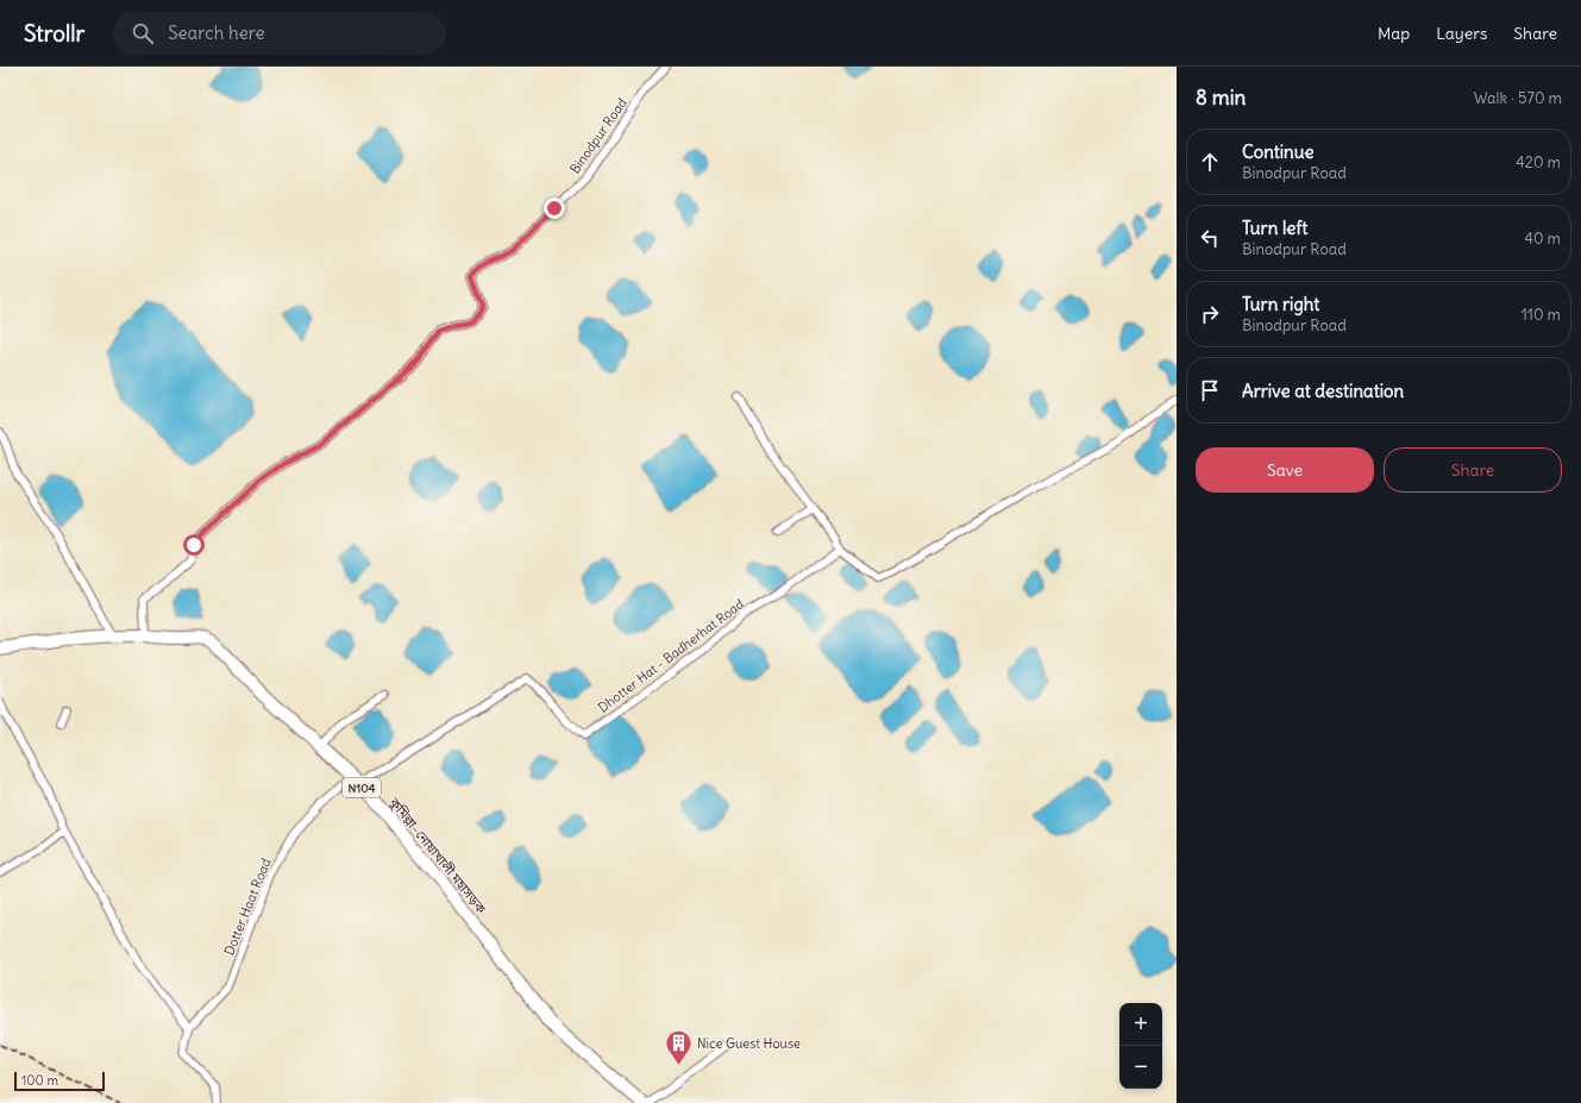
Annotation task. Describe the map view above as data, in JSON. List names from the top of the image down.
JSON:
{
  "streets": {
    "highway": ["N104", "কুমিল্লা–নোয়াখালী মহাসড়ক"],
    "street": ["Binodpur Road", "Dhotter Hat - Badherhat Road", "Dotter Haat Road"]
  },
  "crossings": [
    ["Binodpur Road", "কুমিল্লা–নোয়াখালী মহাসড়ক"],
    ["Dhotter Hat - Badherhat Road", "কুমিল্লা–নোয়াখালী মহাসড়ক"],
    ["Dhotter Hat - Badherhat Road", "Dotter Haat Road"],
    ["কুমিল্লা–নোয়াখালী মহাসড়ক", "Dotter Haat Road"]
  ],
  "places": {
    "building": ["Nice Guest House"]
  },
  "scale_bar": "100 m",
  "page": {
    "header": "Strollr",
    "search": "Search here",
    "nav": ["Map", "Layers", "Share"],
    "heading": ["8 min", "Walk · 570 m"],
    "list": [
      ["Continue", "Binodpur Road", "420 m"],
      ["Turn left", "Binodpur Road", "40 m"],
      ["Turn right", "Binodpur Road", "110 m"],
      "Arrive at destination"
    ],
    "buttons": ["Save", "Share"],
    "map_buttons": ["+", "−"],
    "scale": "100 m"
  }
}
